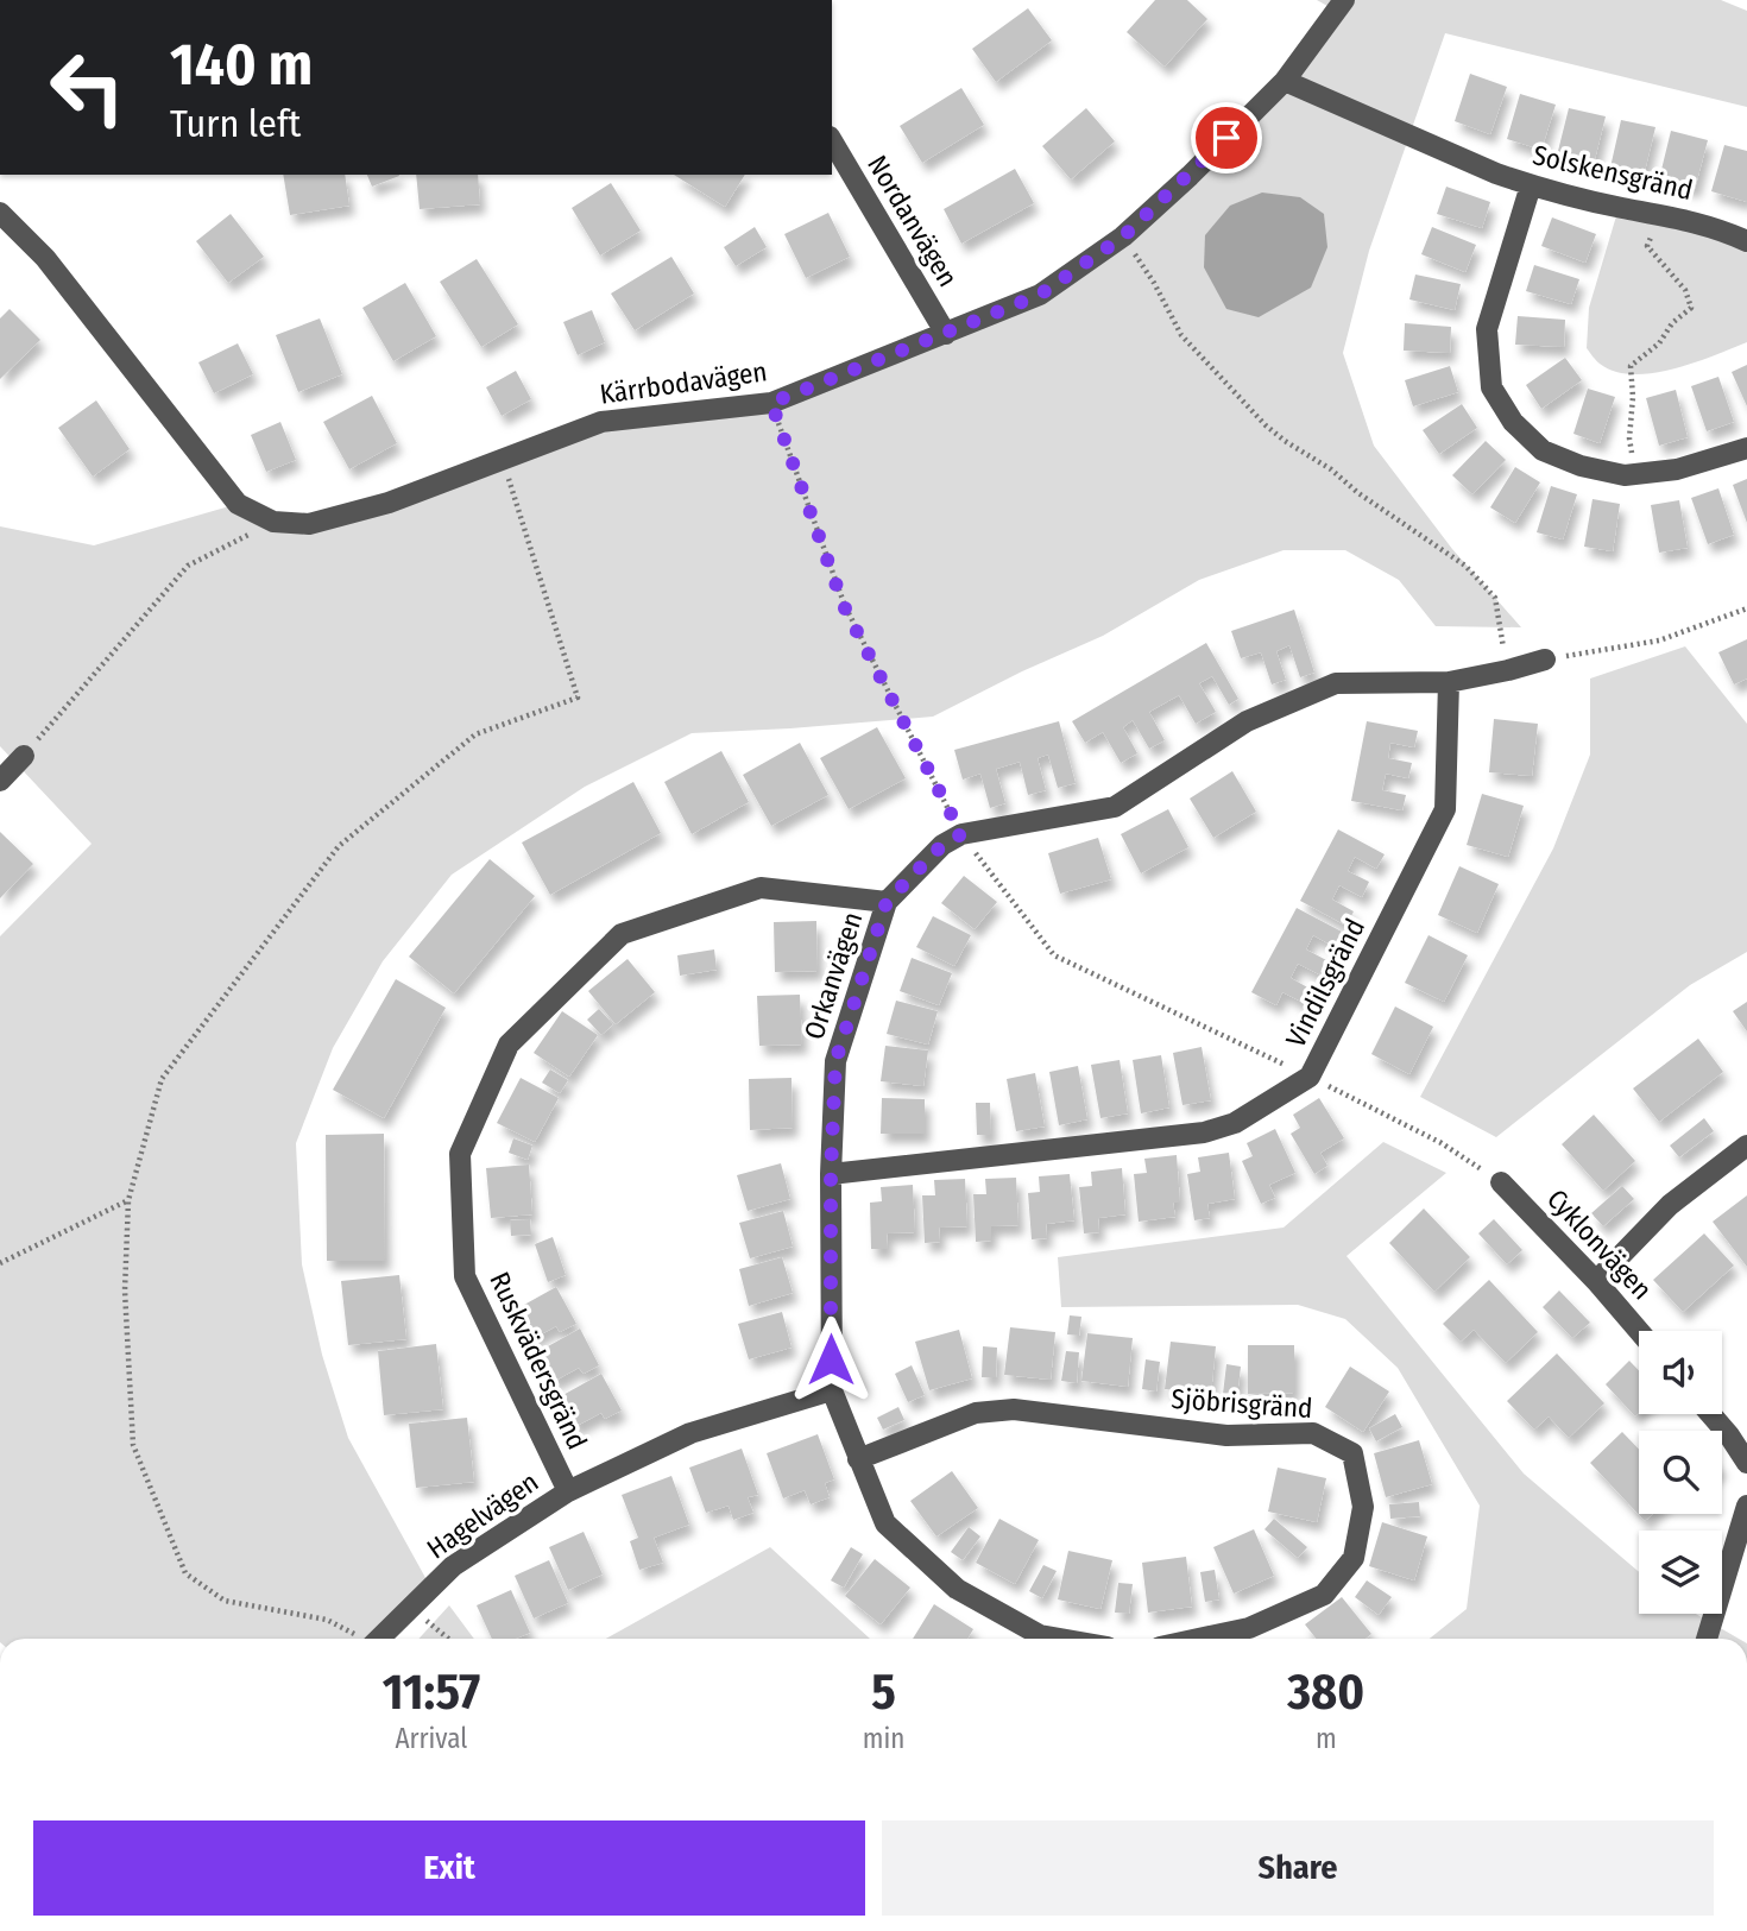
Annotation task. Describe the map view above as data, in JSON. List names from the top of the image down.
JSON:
{
  "streets": {
    "street": [
      "Solskensgränd",
      "Nordanvägen",
      "Kärrbodavägen",
      "Orkanvägen",
      "Vindilsgränd",
      "Cyklonvägen",
      "Ruskvädersgränd",
      "Sjöbrisgränd",
      "Hagelvägen"
    ]
  },
  "crossings": [
    ["Solskensgränd", "Kärrbodavägen"],
    ["Nordanvägen", "Kärrbodavägen"],
    ["Orkanvägen", "Vindilsgränd"],
    ["Orkanvägen", "Ruskvädersgränd"],
    ["Orkanvägen", "Hagelvägen"],
    ["Ruskvädersgränd", "Hagelvägen"]
  ],
  "page": {
    "turn": ["140 m", "Turn left"],
    "eta": [
      "11:57",
      "Arrival",
      "5",
      "min",
      "380",
      "m"
    ],
    "buttons": ["Exit", "Share"]
  }
}
